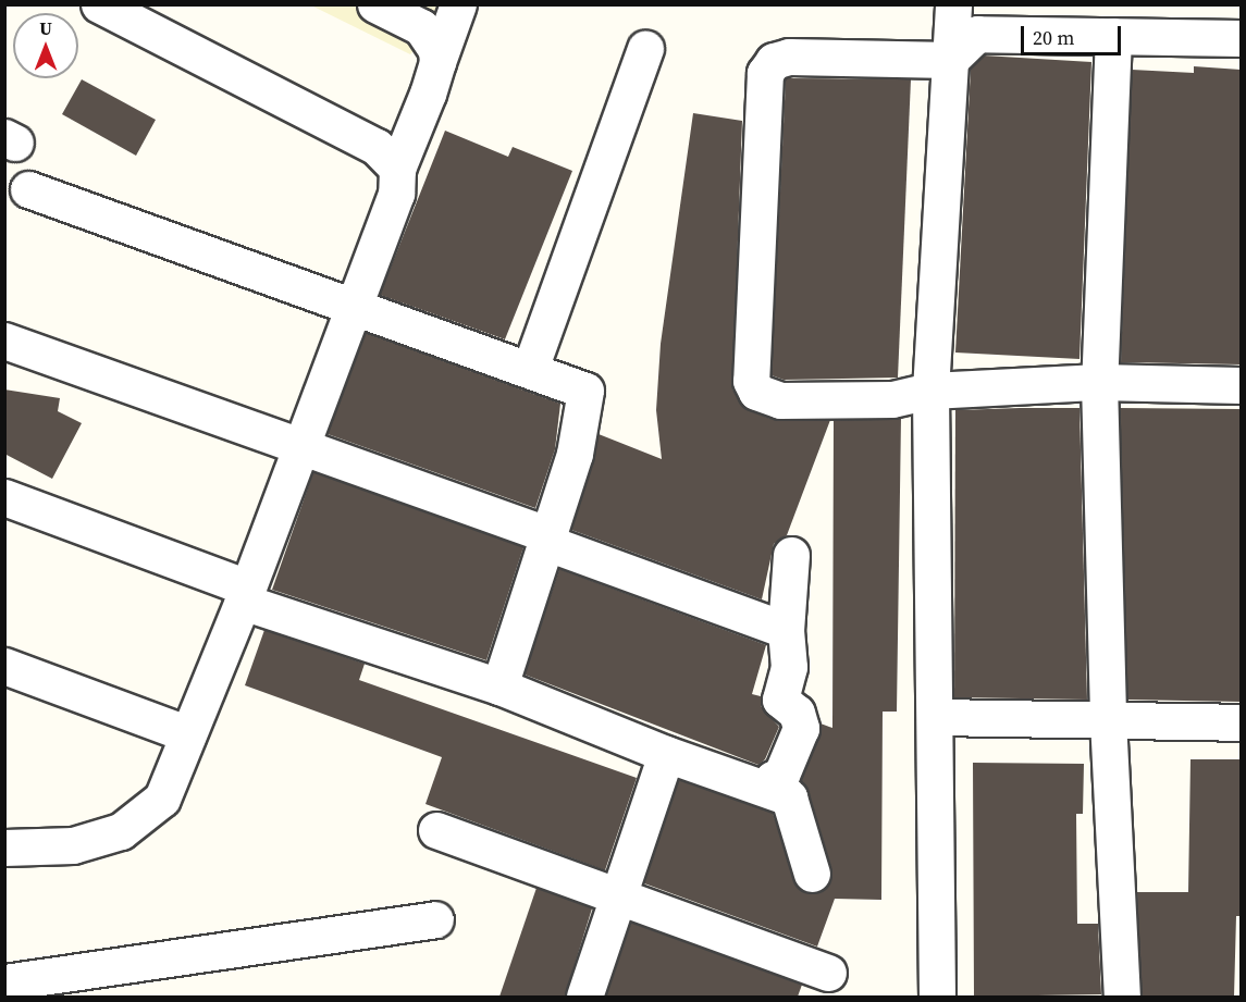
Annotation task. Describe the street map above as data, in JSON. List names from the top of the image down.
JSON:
{
  "scale_bar": "20 m",
  "north": "top"
}
